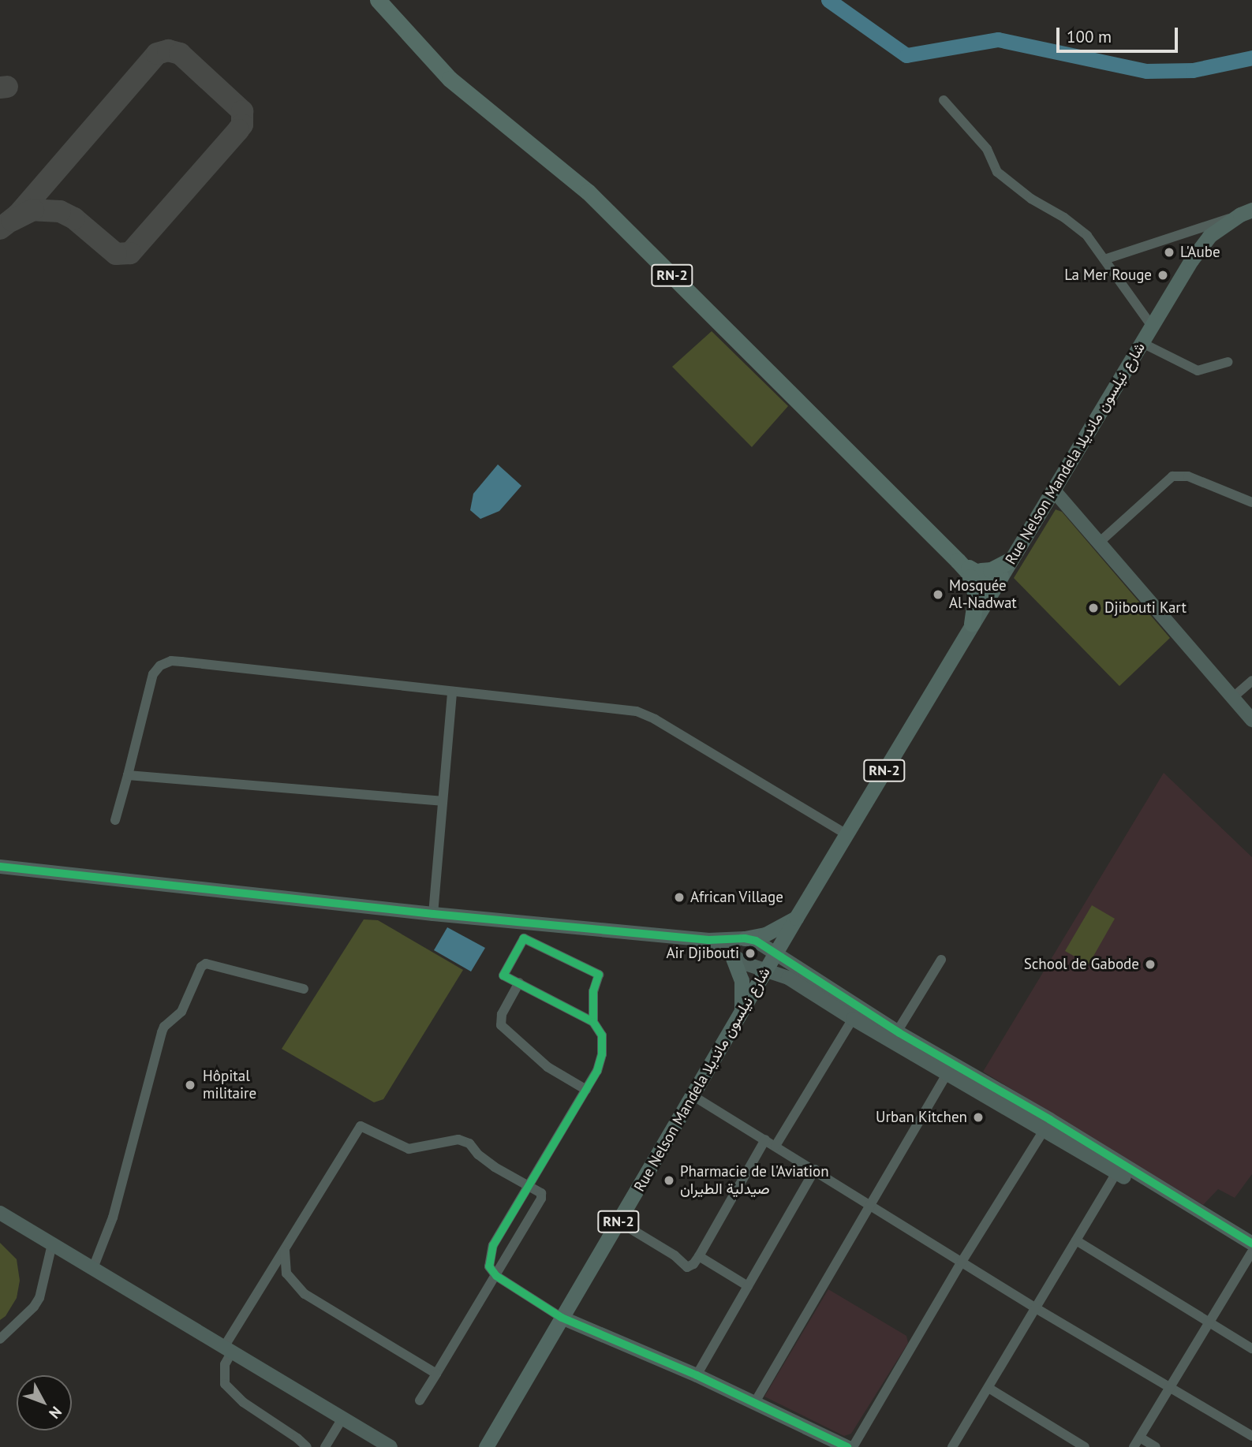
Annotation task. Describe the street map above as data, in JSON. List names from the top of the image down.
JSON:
{
  "streets": {
    "highway": ["RN-2"],
    "main road": ["Rue Nelson Mandela شارع نيلسون مانديلا"]
  },
  "crossings": [
    ["RN-2", "Rue Nelson Mandela شارع نيلسون مانديلا"]
  ],
  "places": [
    "L'Aube",
    "La Mer Rouge",
    "Mosquée Al-Nadwat",
    "Djibouti Kart",
    "African Village",
    "Air Djibouti",
    "School de Gabode",
    "Hôpital militaire",
    "Urban Kitchen",
    "Pharmacie de l'Aviation صيدلية الطيران"
  ],
  "scale_bar": "100 m",
  "north": "bottom right"
}
